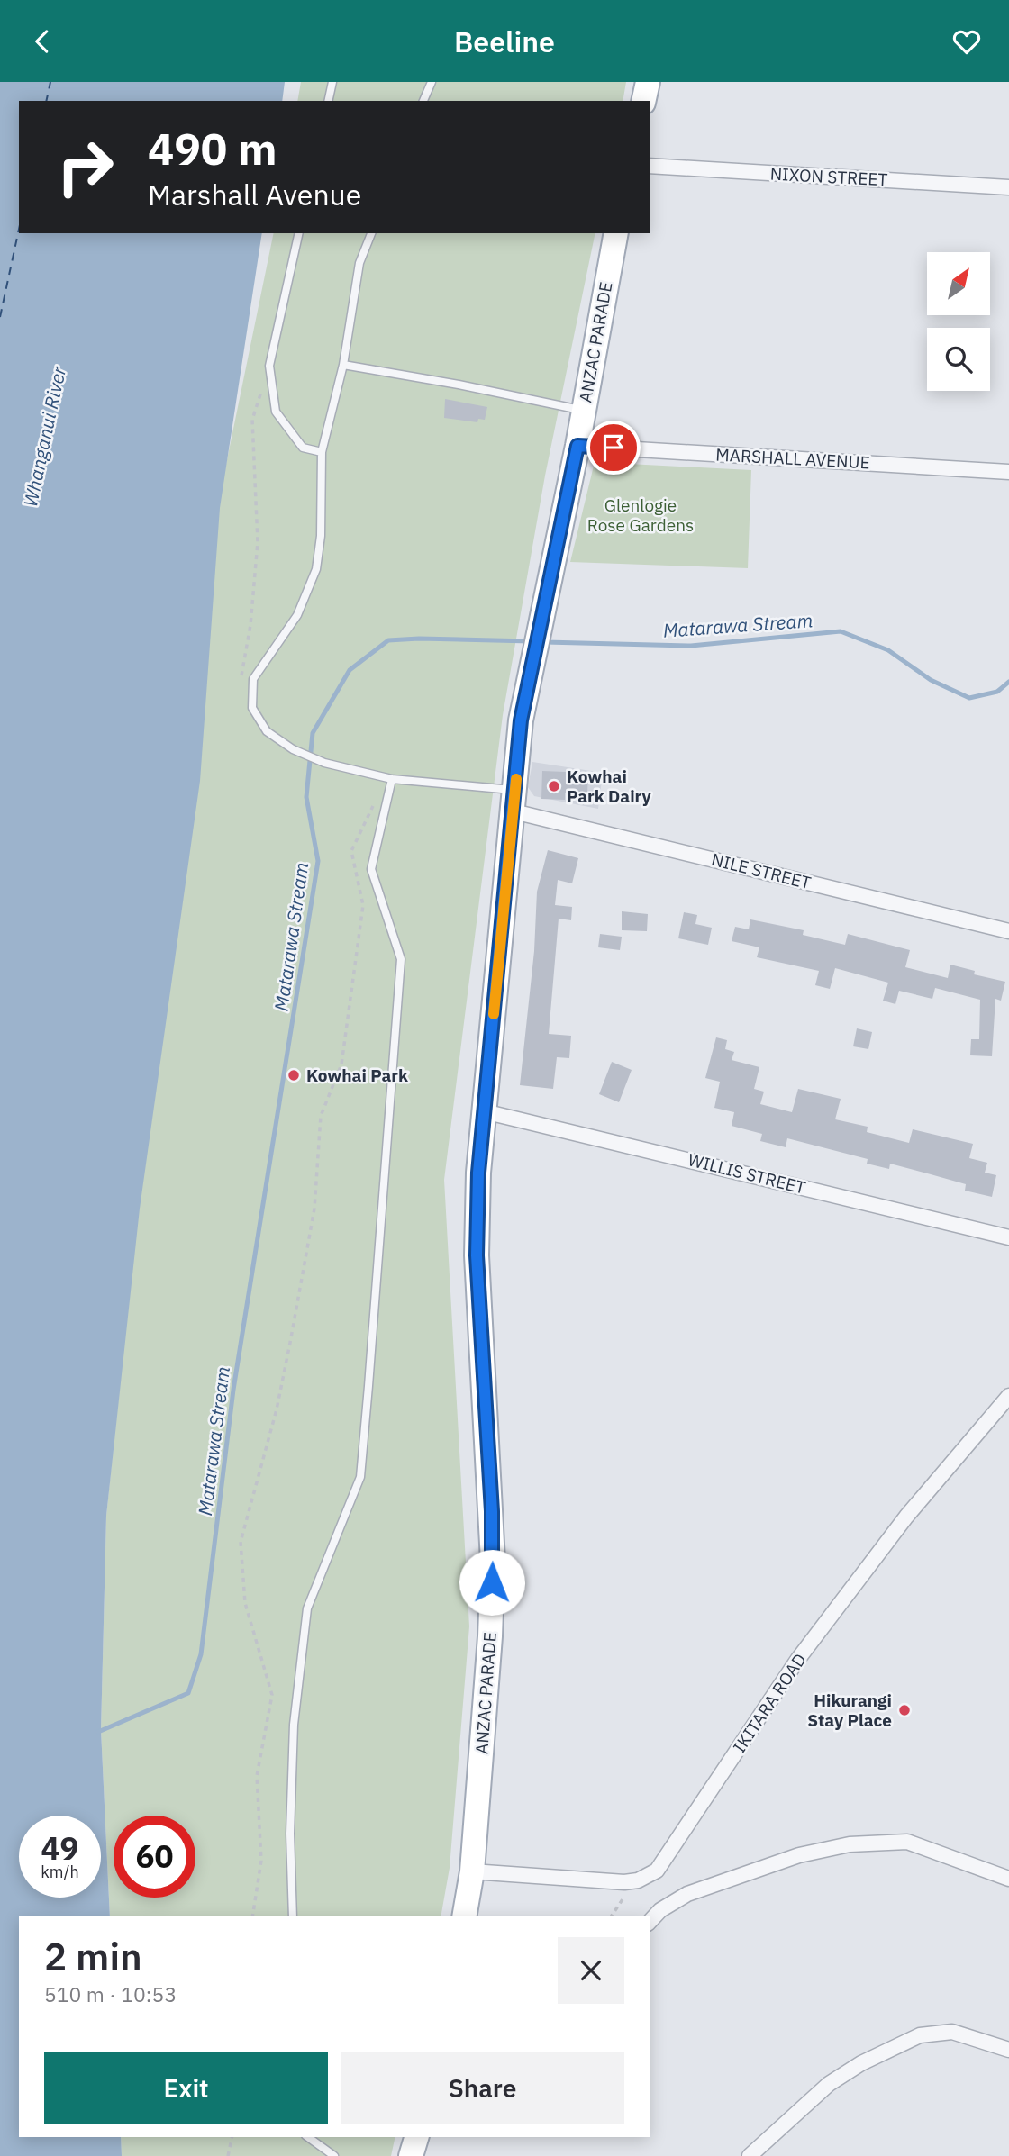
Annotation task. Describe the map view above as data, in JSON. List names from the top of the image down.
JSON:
{
  "streets": {
    "main road": ["ANZAC PARADE"],
    "street": [
      "NIXON STREET",
      "MARSHALL AVENUE",
      "NILE STREET",
      "WILLIS STREET",
      "IKITARA ROAD"
    ]
  },
  "crossings": [
    ["ANZAC PARADE", "MARSHALL AVENUE"],
    ["ANZAC PARADE", "NILE STREET"],
    ["ANZAC PARADE", "WILLIS STREET"],
    ["ANZAC PARADE", "IKITARA ROAD"]
  ],
  "water": ["Whanganui River", "Matarawa Stream"],
  "parks": ["Glenlogie Rose Gardens"],
  "places": ["Kowhai Park Dairy", "Kowhai Park", "Hikurangi Stay Place"],
  "north": "top right",
  "page": {
    "header": "Beeline",
    "turn": ["490 m", "Marshall Avenue"],
    "speed": "49 km/h",
    "limit": "60",
    "heading": ["2 min", "510 m · 10:53"],
    "buttons": ["Exit", "Share"]
  }
}
